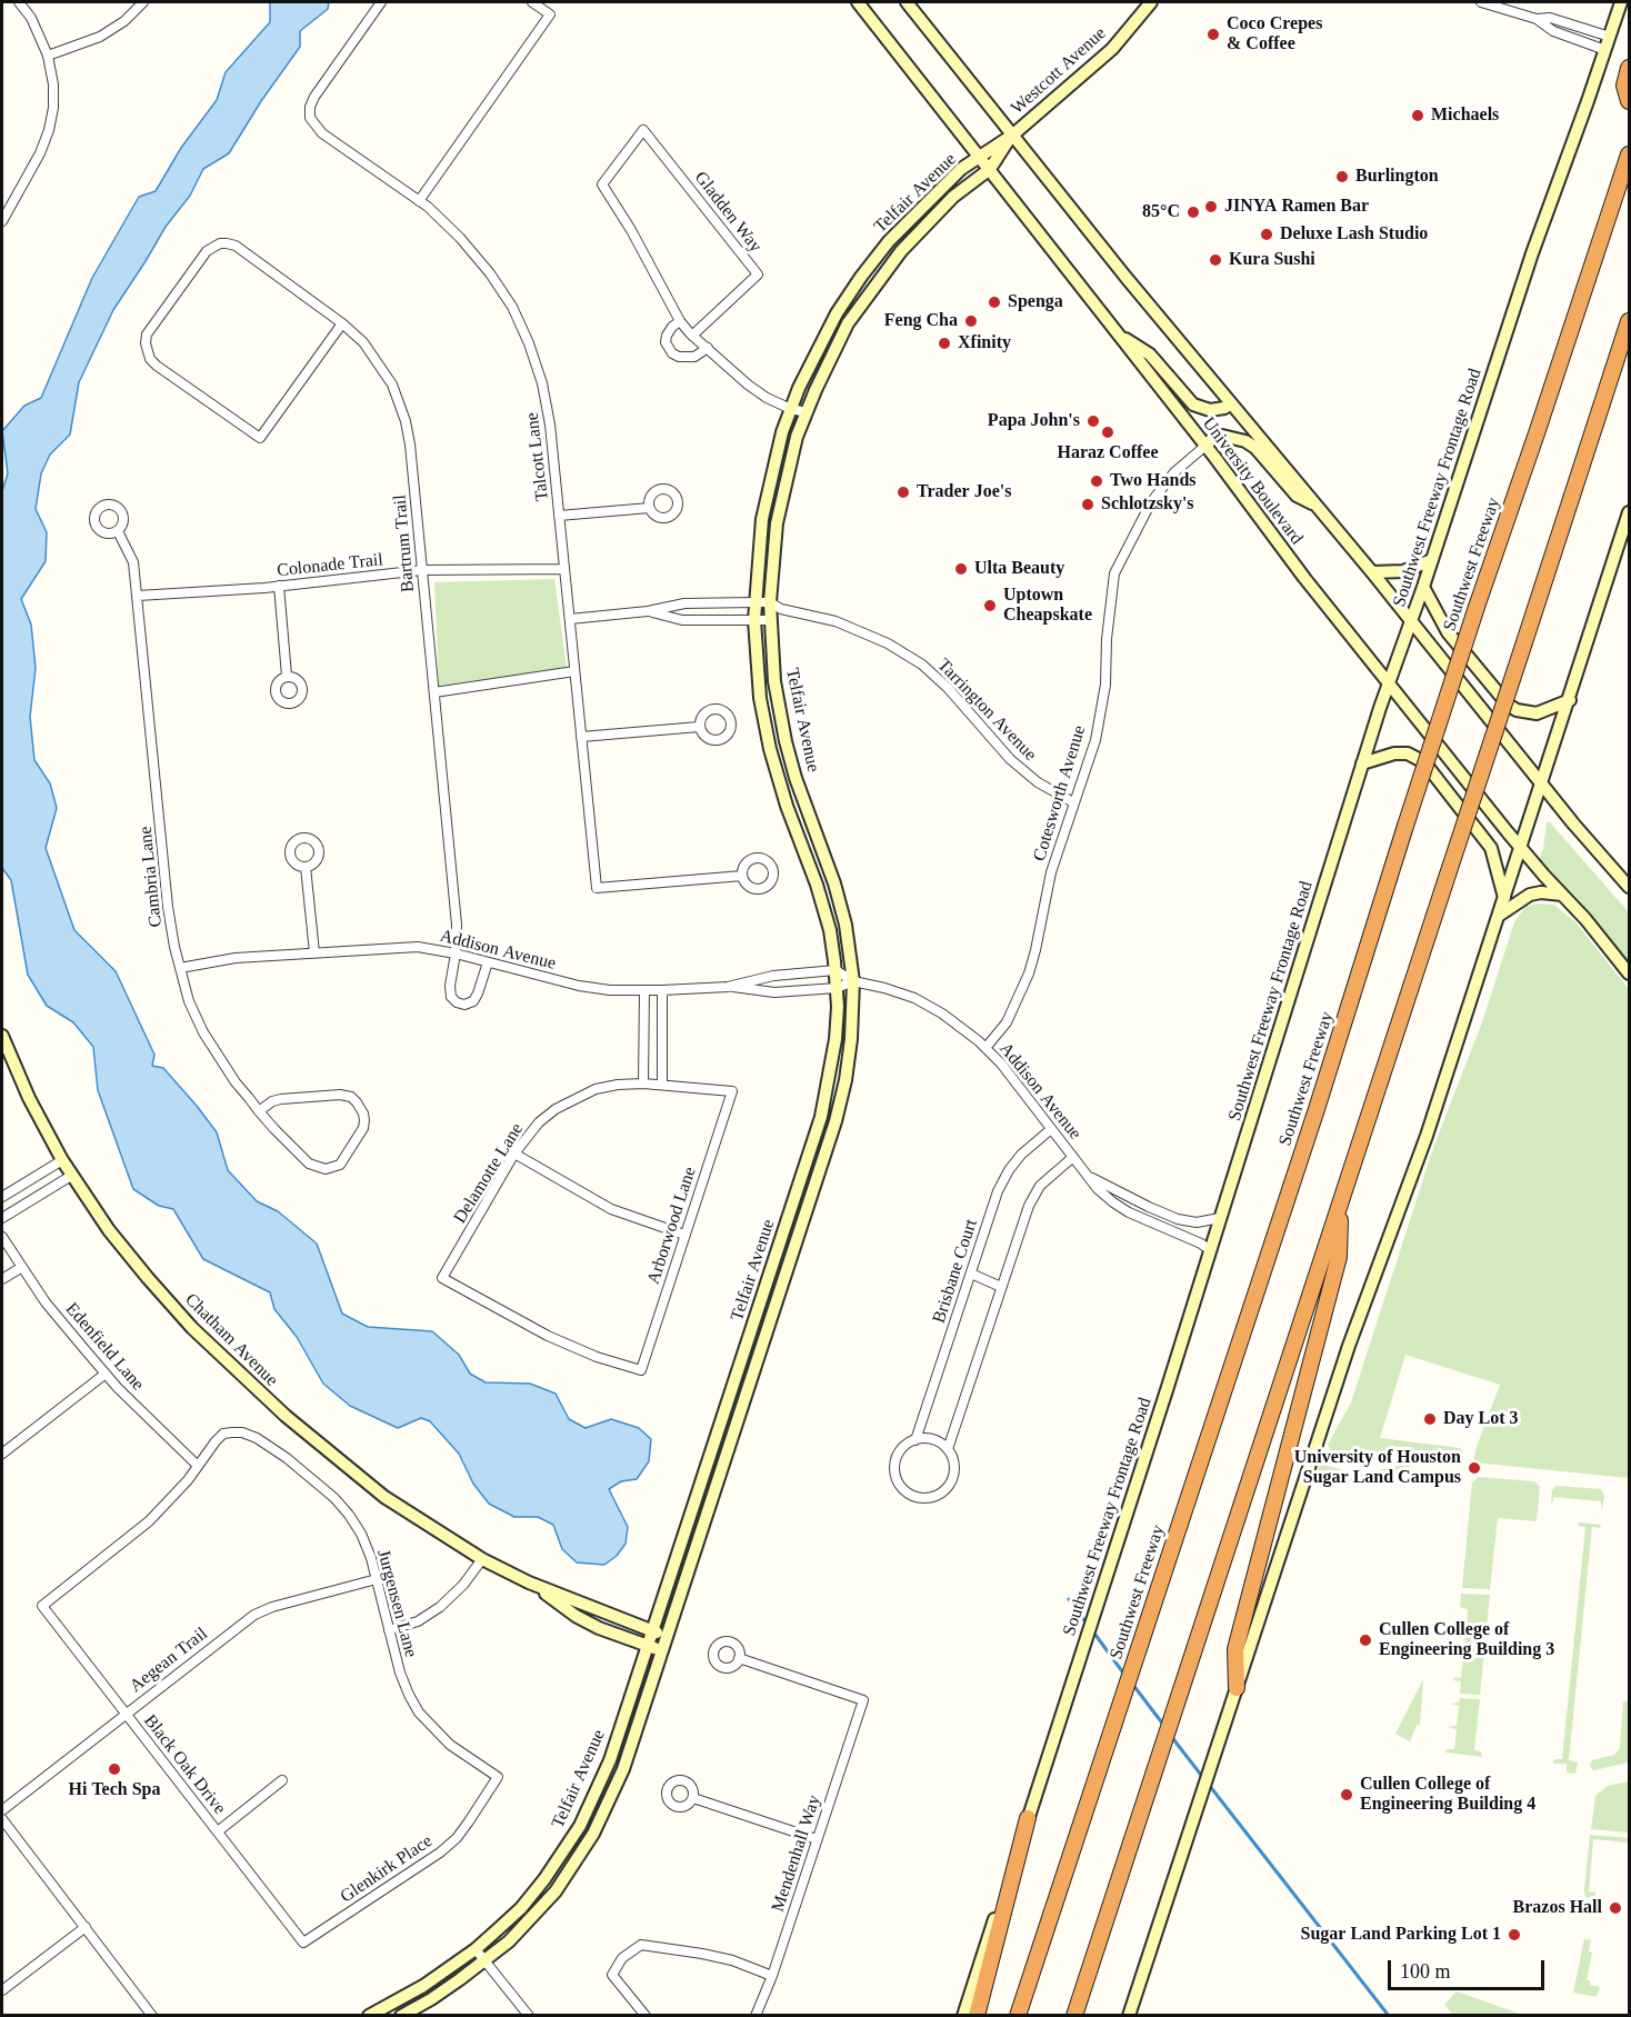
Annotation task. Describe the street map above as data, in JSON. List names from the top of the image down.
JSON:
{
  "streets": {
    "highway": ["Southwest Freeway"],
    "main road": [
      "Westcott Avenue",
      "Telfair Avenue",
      "University Boulevard",
      "Southwest Freeway Frontage Road",
      "Chatham Avenue"
    ],
    "street": [
      "Gladden Way",
      "Talcott Lane",
      "Bartrum Trail",
      "Colonade Trail",
      "Tarrington Avenue",
      "Cotesworth Avenue",
      "Cambria Lane",
      "Addison Avenue",
      "Delamotte Lane",
      "Arborwood Lane",
      "Brisbane Court",
      "Edenfield Lane",
      "Jurgensen Lane",
      "Aegean Trail",
      "Black Oak Drive",
      "Mendenhall Way",
      "Glenkirk Place"
    ]
  },
  "crossings": [
    ["Westcott Avenue", "Telfair Avenue"],
    ["Westcott Avenue", "University Boulevard"],
    ["Telfair Avenue", "University Boulevard"],
    ["Telfair Avenue", "Tarrington Avenue"],
    ["Telfair Avenue", "Addison Avenue"],
    ["Telfair Avenue", "Chatham Avenue"],
    ["Talcott Lane", "Colonade Trail"],
    ["Talcott Lane", "Tarrington Avenue"],
    ["University Boulevard", "Southwest Freeway Frontage Road"],
    ["University Boulevard", "Cotesworth Avenue"],
    ["Southwest Freeway Frontage Road", "Addison Avenue"],
    ["Bartrum Trail", "Colonade Trail"],
    ["Bartrum Trail", "Addison Avenue"],
    ["Colonade Trail", "Cambria Lane"],
    ["Tarrington Avenue", "Cotesworth Avenue"],
    ["Cotesworth Avenue", "Addison Avenue"],
    ["Cambria Lane", "Addison Avenue"],
    ["Addison Avenue", "Brisbane Court"],
    ["Delamotte Lane", "Arborwood Lane"],
    ["Edenfield Lane", "Jurgensen Lane"],
    ["Edenfield Lane", "Black Oak Drive"],
    ["Jurgensen Lane", "Aegean Trail"],
    ["Jurgensen Lane", "Black Oak Drive"],
    ["Jurgensen Lane", "Glenkirk Place"],
    ["Aegean Trail", "Black Oak Drive"],
    ["Black Oak Drive", "Glenkirk Place"]
  ],
  "places": [
    "Coco Crepes & Coffee",
    "Michaels",
    "Burlington",
    "JINYA Ramen Bar",
    "85°C",
    "Deluxe Lash Studio",
    "Kura Sushi",
    "Spenga",
    "Feng Cha",
    "Xfinity",
    "Papa John's",
    "Haraz Coffee",
    "Two Hands",
    "Trader Joe's",
    "Schlotzsky's",
    "Ulta Beauty",
    "Uptown Cheapskate",
    "Day Lot 3",
    "University of Houston Sugar Land Campus",
    "Cullen College of Engineering Building 3",
    "Hi Tech Spa",
    "Cullen College of Engineering Building 4",
    "Brazos Hall",
    "Sugar Land Parking Lot 1"
  ],
  "scale_bar": "100 m"
}
